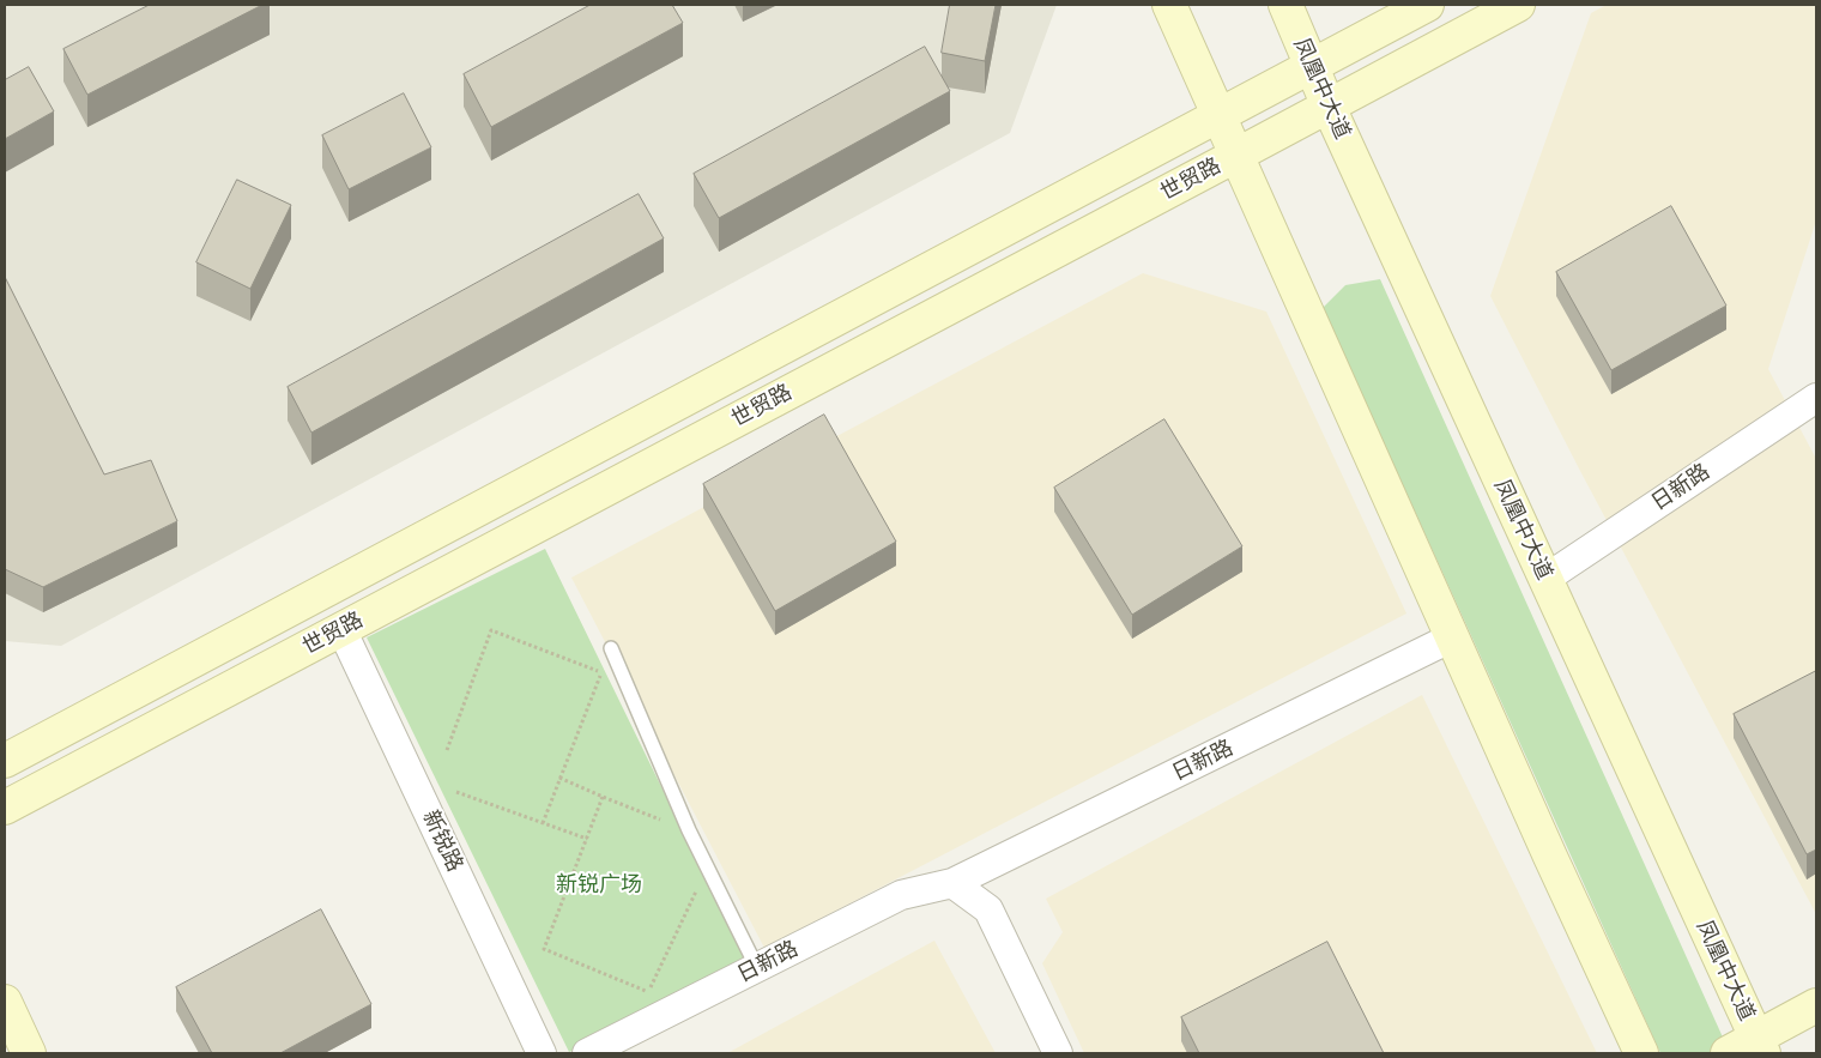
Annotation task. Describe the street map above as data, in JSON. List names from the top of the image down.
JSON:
{
  "streets": {
    "main road": ["凤凰中大道", "世贸路"],
    "street": ["日新路", "新锐路"]
  },
  "crossings": [
    ["凤凰中大道", "世贸路"],
    ["凤凰中大道", "日新路"],
    ["世贸路", "新锐路"]
  ],
  "parks": ["新锐广场"]
}
